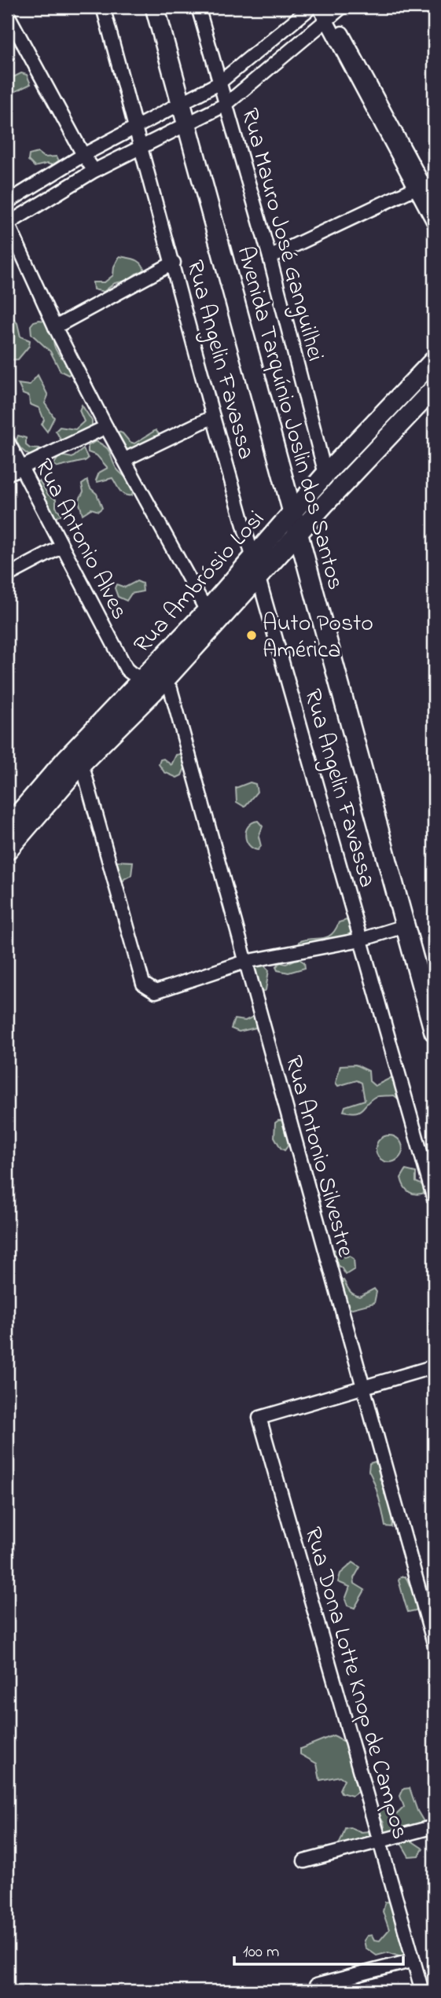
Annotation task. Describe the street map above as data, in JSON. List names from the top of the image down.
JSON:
{
  "streets": {
    "street": [
      "Rua Mauro José Ganguilhei",
      "Rua Angelin Favassa",
      "Avenida Tarquínio Joslin dos Santos",
      "Rua Antonio Alves",
      "Rua Ambrósio Losi",
      "Rua Antonio Silvestre",
      "Rua Dona Lotte Knop de Campos"
    ]
  },
  "crossings": [
    ["Rua Mauro José Ganguilhei", "Rua Ambrósio Losi"],
    ["Rua Angelin Favassa", "Rua Ambrósio Losi"],
    ["Avenida Tarquínio Joslin dos Santos", "Rua Ambrósio Losi"],
    ["Rua Antonio Alves", "Rua Ambrósio Losi"],
    ["Rua Ambrósio Losi", "Rua Antonio Silvestre"],
    ["Rua Antonio Silvestre", "Rua Dona Lotte Knop de Campos"]
  ],
  "places": ["Auto Posto América"],
  "scale_bar": "100 m"
}
